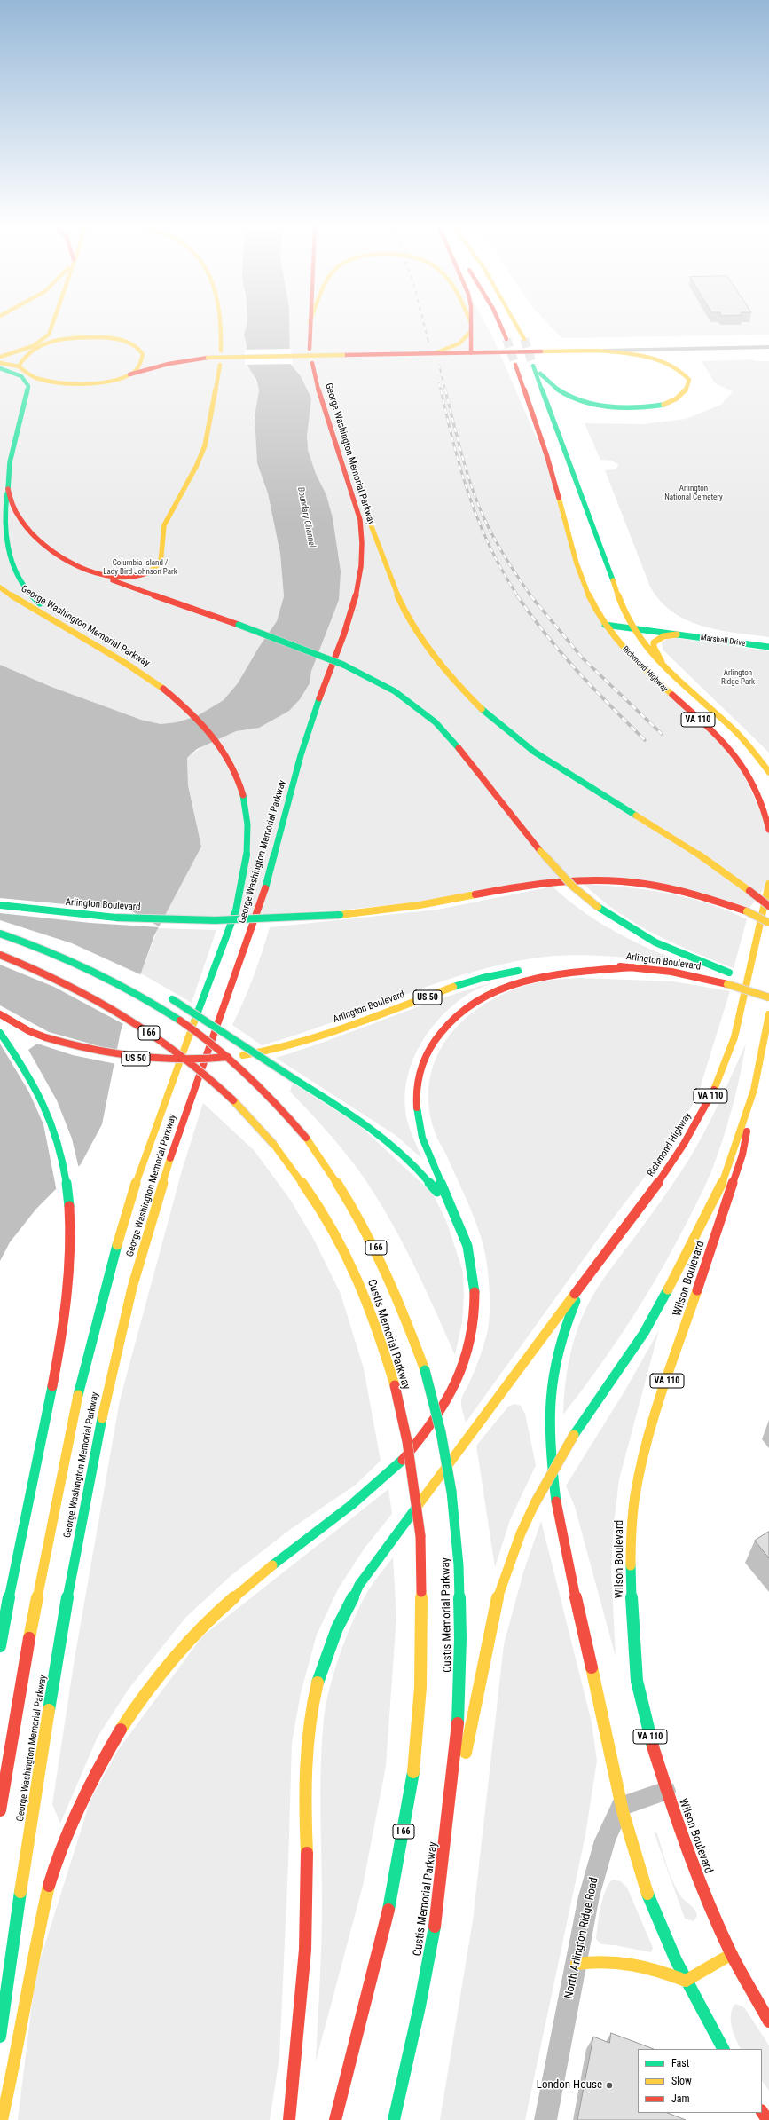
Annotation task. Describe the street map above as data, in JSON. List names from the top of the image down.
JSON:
{
  "streets": {
    "main road": [
      "George Washington Memorial Parkway",
      "Marshall Drive",
      "Richmond Highway",
      "VA 110",
      "Arlington Boulevard",
      "US 50",
      "I 66",
      "Wilson Boulevard",
      "Custis Memorial Parkway"
    ],
    "street": ["North Arlington Ridge Road"]
  },
  "crossings": [
    ["Marshall Drive", "Richmond Highway"],
    ["Richmond Highway", "VA 110"],
    ["VA 110", "Wilson Boulevard"],
    ["VA 110", "North Arlington Ridge Road"]
  ],
  "water": ["Boundary Channel"],
  "parks": ["Arlington National Cemetery", "Columbia Island / Lady Bird Johnson Park", "Arlington Ridge Park"],
  "places": ["London House"],
  "legend": ["Fast", "Slow", "Jam"]
}
